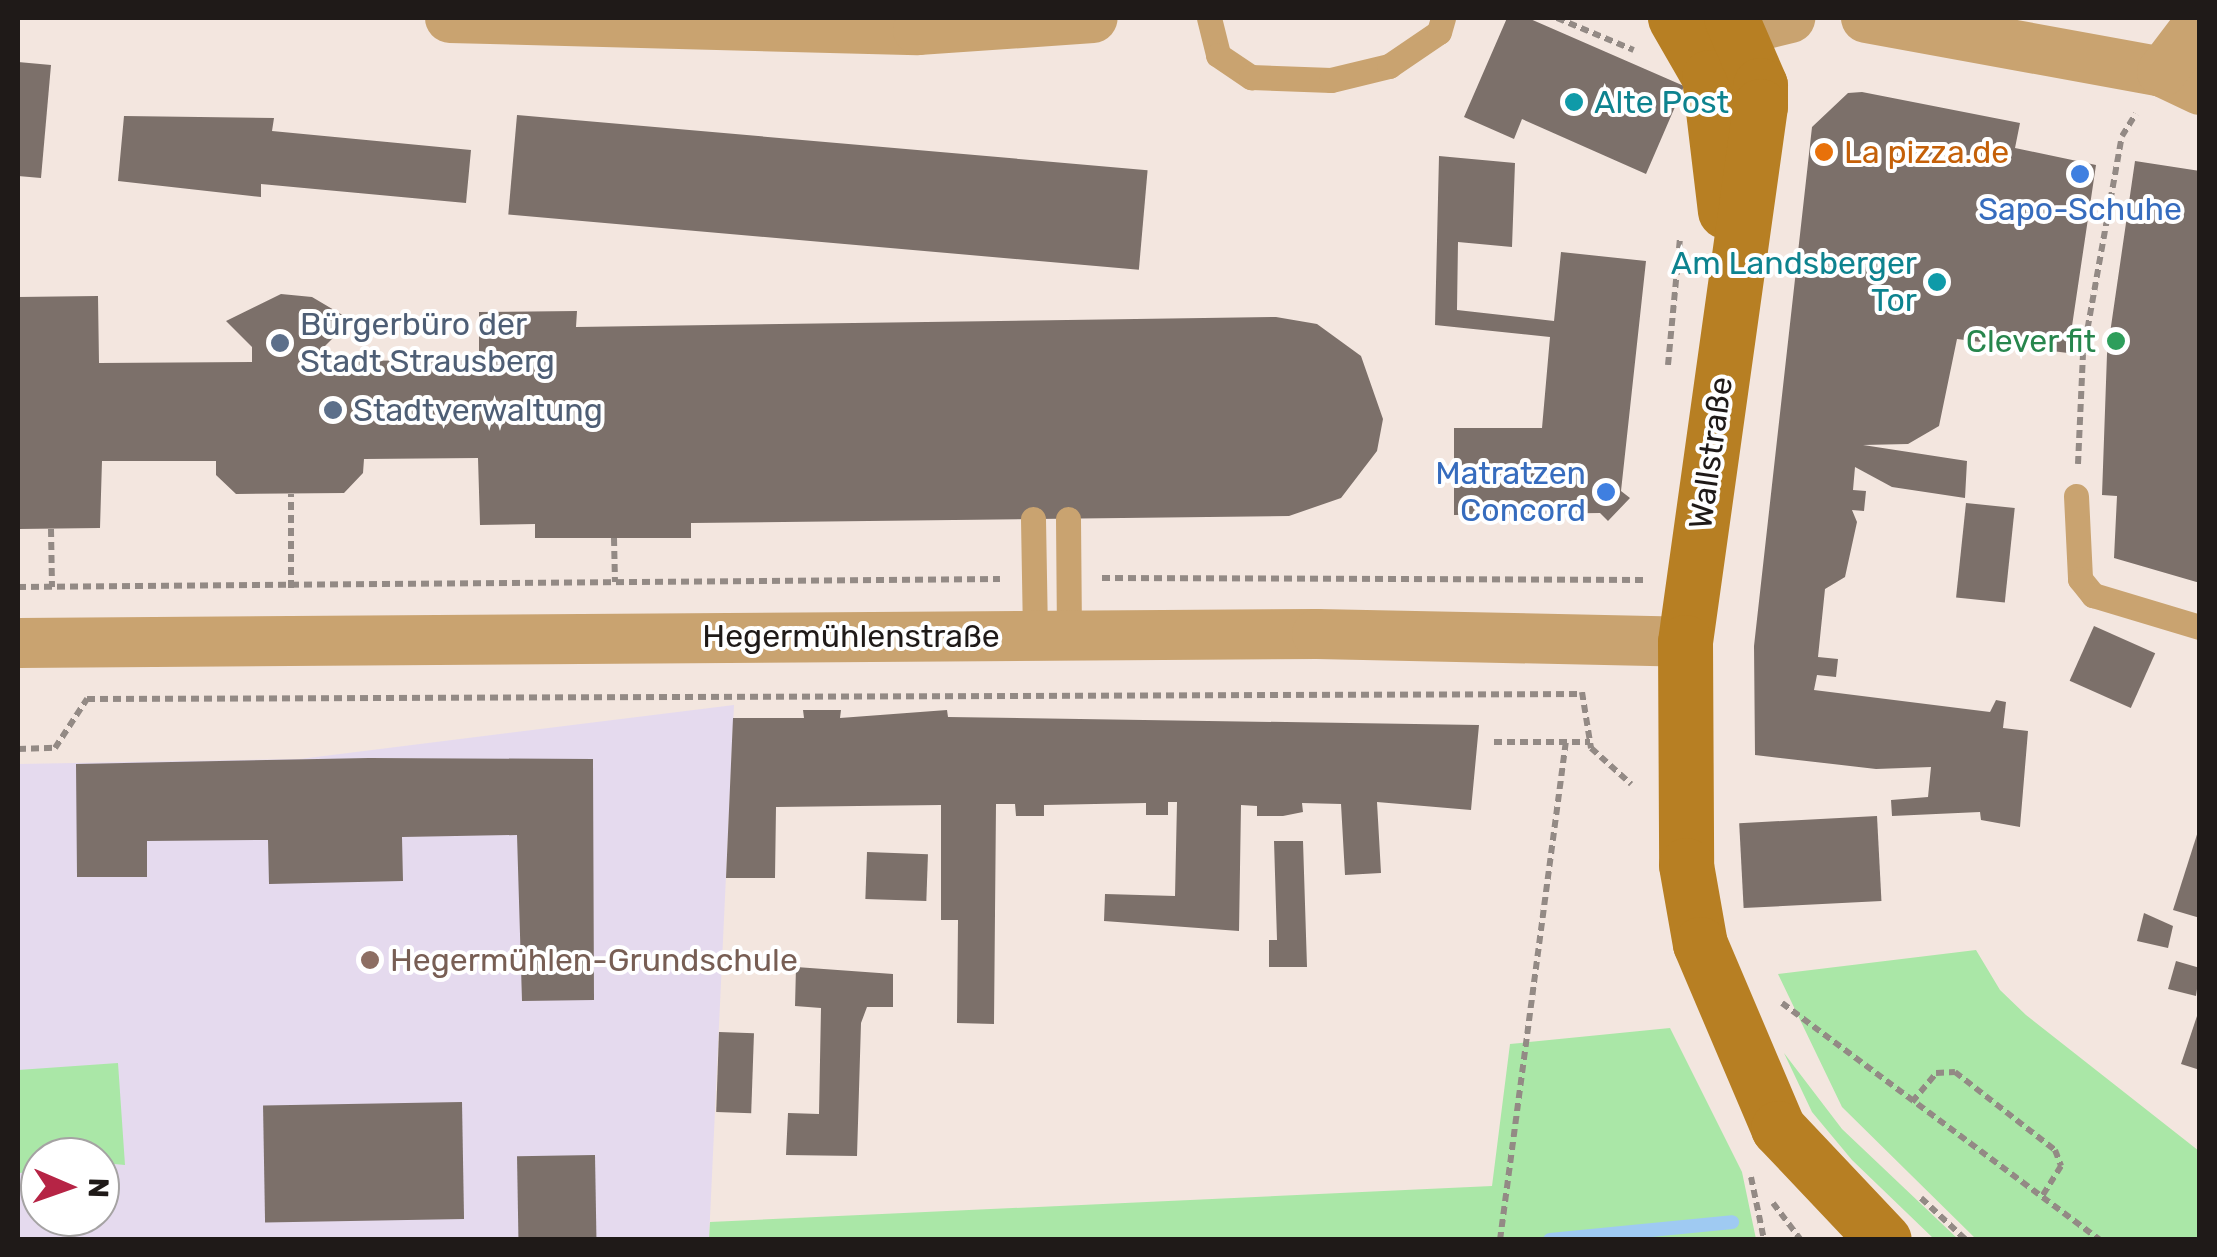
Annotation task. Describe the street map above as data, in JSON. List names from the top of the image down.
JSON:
{
  "streets": {
    "street": ["Wallstraße", "Hegermühlenstraße"]
  },
  "crossings": [
    ["Wallstraße", "Hegermühlenstraße"]
  ],
  "places": [
    "Alte Post",
    "La pizza.de",
    "Sapo-Schuhe",
    "Am Landsberger Tor",
    "Clever fit",
    "Bürgerbüro der Stadt Strausberg",
    "Stadtverwaltung",
    "Matratzen Concord",
    "Hegermühlen-Grundschule"
  ],
  "north": "right"
}
